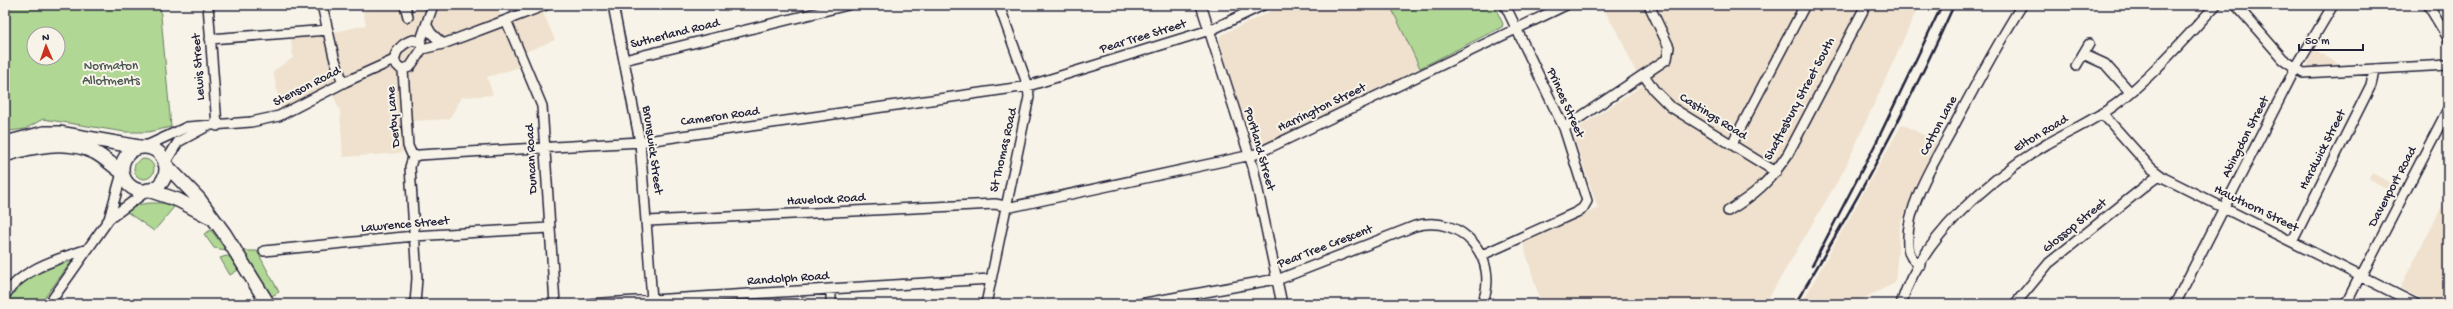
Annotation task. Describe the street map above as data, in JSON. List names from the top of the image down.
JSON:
{
  "streets": {
    "street": [
      "Sutherland Road",
      "Pear Tree Street",
      "Lewis Street",
      "Stenson Road",
      "Shaftesbury Street South",
      "Princes Street",
      "Harrington Street",
      "Derby Lane",
      "Cameron Road",
      "Castings Road",
      "Cotton Lane",
      "Elton Road",
      "Abingdon Street",
      "Portland Street",
      "Brunswick Street",
      "St Thomas Road",
      "Hardwick Street",
      "Duncan Road",
      "Davenport Road",
      "Havelock Road",
      "Hawthorn Street",
      "Lawrence Street",
      "Glossop Street",
      "Pear Tree Crescent",
      "Randolph Road"
    ]
  },
  "crossings": [
    ["Sutherland Road", "Brunswick Street"],
    ["Pear Tree Street", "Cameron Road"],
    ["Pear Tree Street", "Portland Street"],
    ["Pear Tree Street", "St Thomas Road"],
    ["Lewis Street", "Stenson Road"],
    ["Shaftesbury Street South", "Castings Road"],
    ["Princes Street", "Harrington Street"],
    ["Princes Street", "Pear Tree Crescent"],
    ["Harrington Street", "Portland Street"],
    ["Harrington Street", "St Thomas Road"],
    ["Harrington Street", "Havelock Road"],
    ["Derby Lane", "Cameron Road"],
    ["Derby Lane", "Lawrence Street"],
    ["Cameron Road", "Brunswick Street"],
    ["Cameron Road", "St Thomas Road"],
    ["Cameron Road", "Duncan Road"],
    ["Cotton Lane", "Elton Road"],
    ["Elton Road", "Hawthorn Street"],
    ["Abingdon Street", "Hawthorn Street"],
    ["Portland Street", "Pear Tree Crescent"],
    ["Brunswick Street", "Havelock Road"],
    ["Brunswick Street", "Randolph Road"],
    ["St Thomas Road", "Havelock Road"],
    ["St Thomas Road", "Randolph Road"],
    ["Hardwick Street", "Hawthorn Street"],
    ["Duncan Road", "Lawrence Street"],
    ["Davenport Road", "Hawthorn Street"],
    ["Hawthorn Street", "Glossop Street"]
  ],
  "parks": ["Normaton Allotments"],
  "scale_bar": "50 m",
  "north": "top"
}
